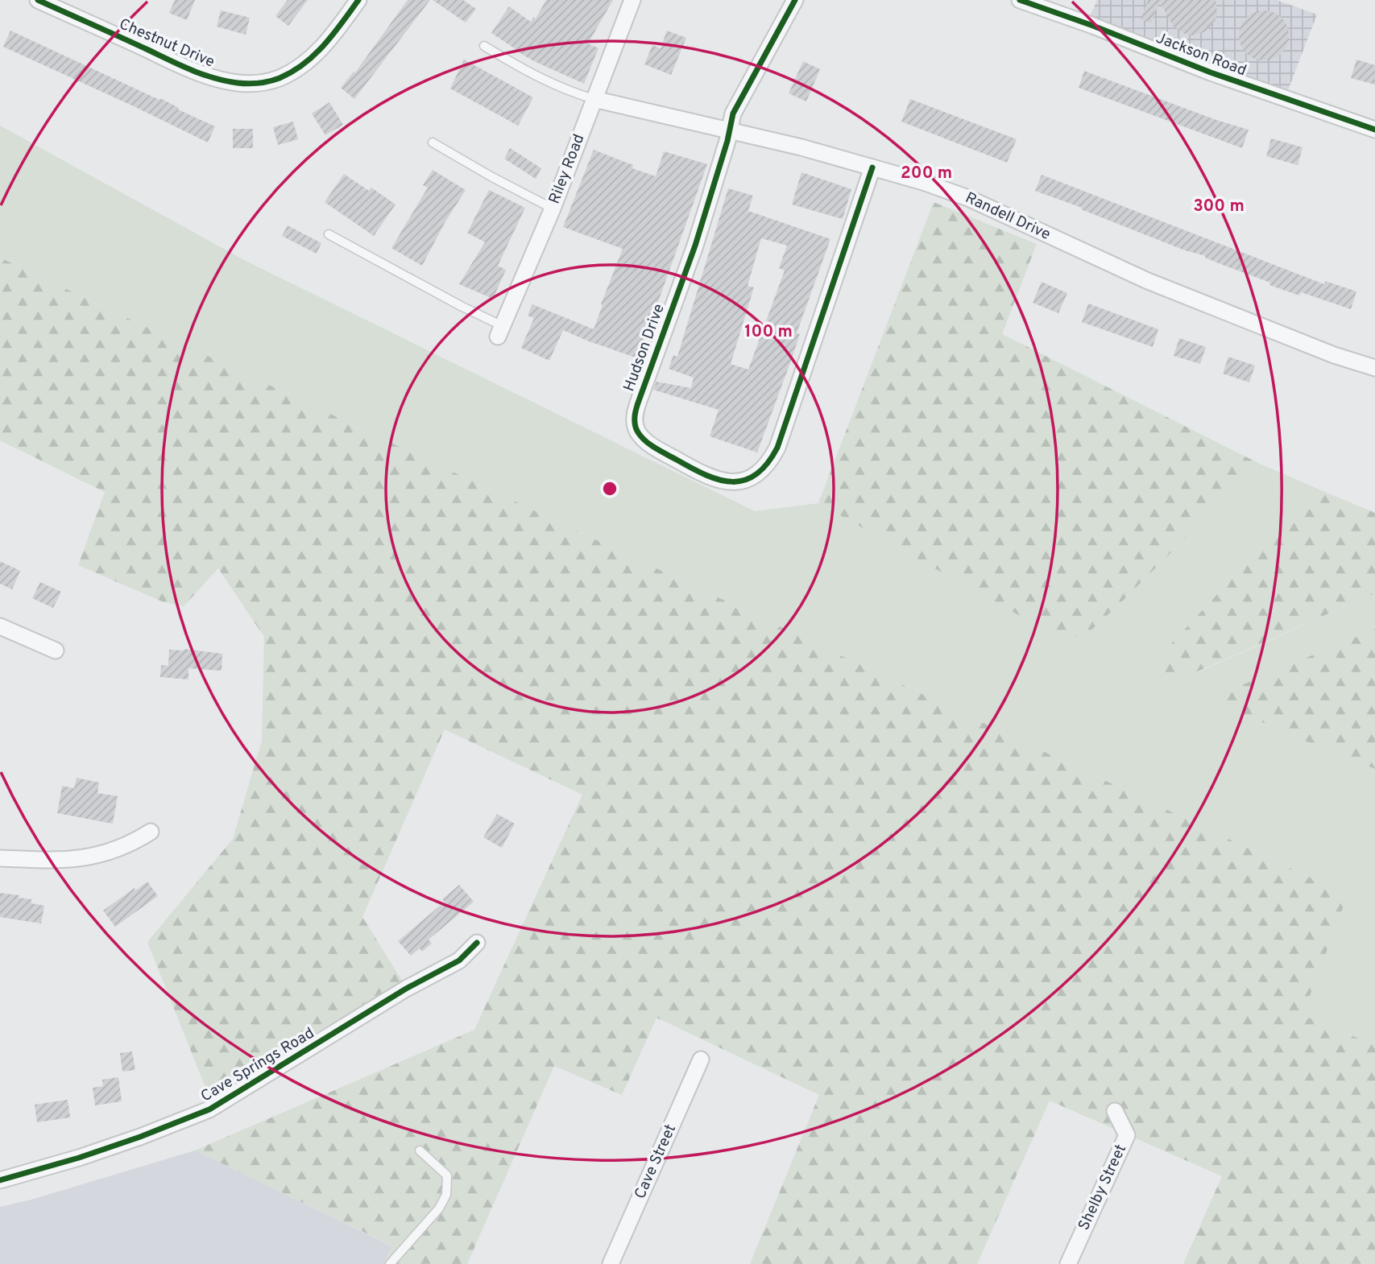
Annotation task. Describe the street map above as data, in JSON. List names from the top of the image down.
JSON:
{
  "streets": {
    "street": [
      "Chestnut Drive",
      "Jackson Road",
      "Riley Road",
      "Randell Drive",
      "Hudson Drive",
      "Cave Springs Road",
      "Cave Street",
      "Shelby Street"
    ]
  },
  "crossings": [
    ["Riley Road", "Randell Drive"],
    ["Randell Drive", "Hudson Drive"]
  ],
  "rings": ["200 m", "300 m", "100 m"]
}
